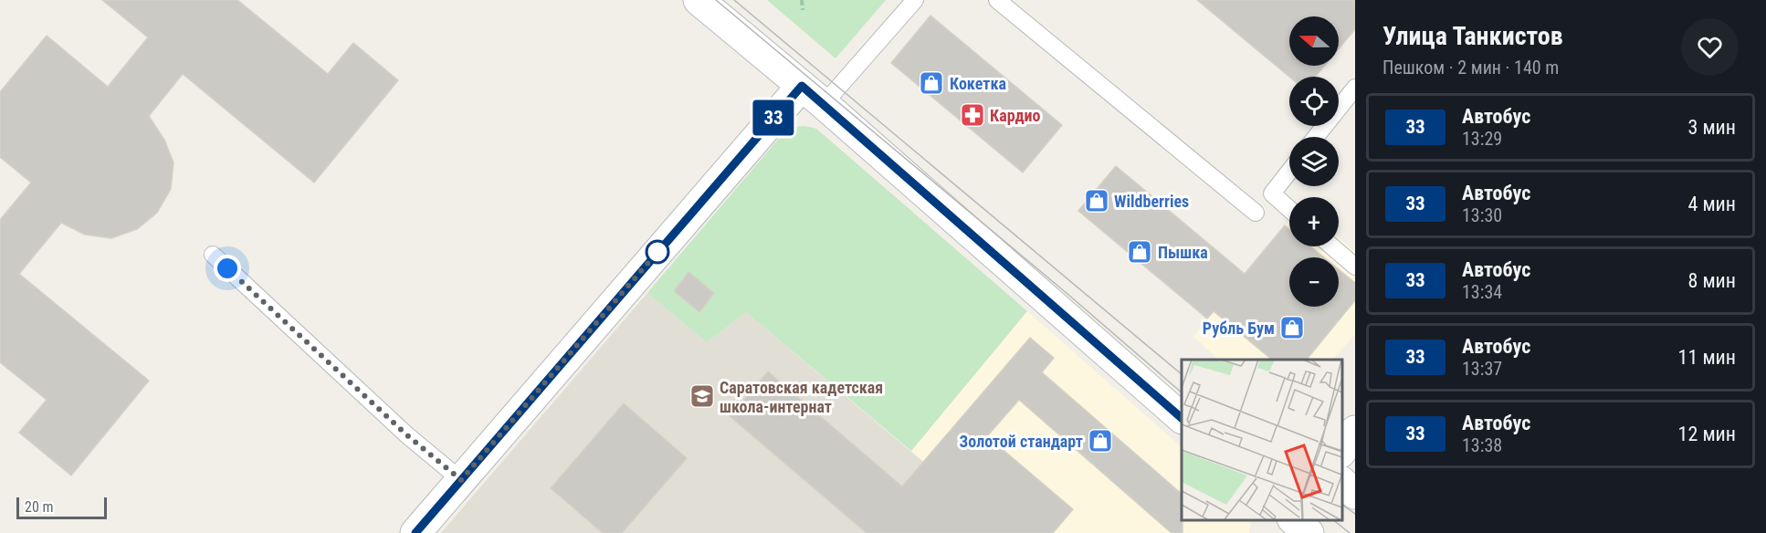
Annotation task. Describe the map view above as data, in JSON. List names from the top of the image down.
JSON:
{
  "places": {
    "shop": [
      "Кокетка",
      "Wildberries",
      "Пышка",
      "Рубль Бум",
      "Золотой стандарт"
    ],
    "pharmacy": ["Кардио"],
    "school or university": ["Саратовская кадетская школа-интернат"]
  },
  "lines": ["bus line 33"],
  "scale_bar": "20 m",
  "north": "left",
  "page": {
    "on_map": "33",
    "heading": ["Улица Танкистов", "Пешком · 2 мин · 140 m"],
    "map_buttons": ["+", "−"],
    "list": [
      {
        "mark": "33",
        "name": "Автобус",
        "note": "13:29",
        "value": "3 мин"
      },
      {
        "mark": "33",
        "name": "Автобус",
        "note": "13:30",
        "value": "4 мин"
      },
      {
        "mark": "33",
        "name": "Автобус",
        "note": "13:34",
        "value": "8 мин"
      },
      {
        "mark": "33",
        "name": "Автобус",
        "note": "13:37",
        "value": "11 мин"
      },
      {
        "mark": "33",
        "name": "Автобус",
        "note": "13:38",
        "value": "12 мин"
      }
    ],
    "scale": "20 m"
  }
}
